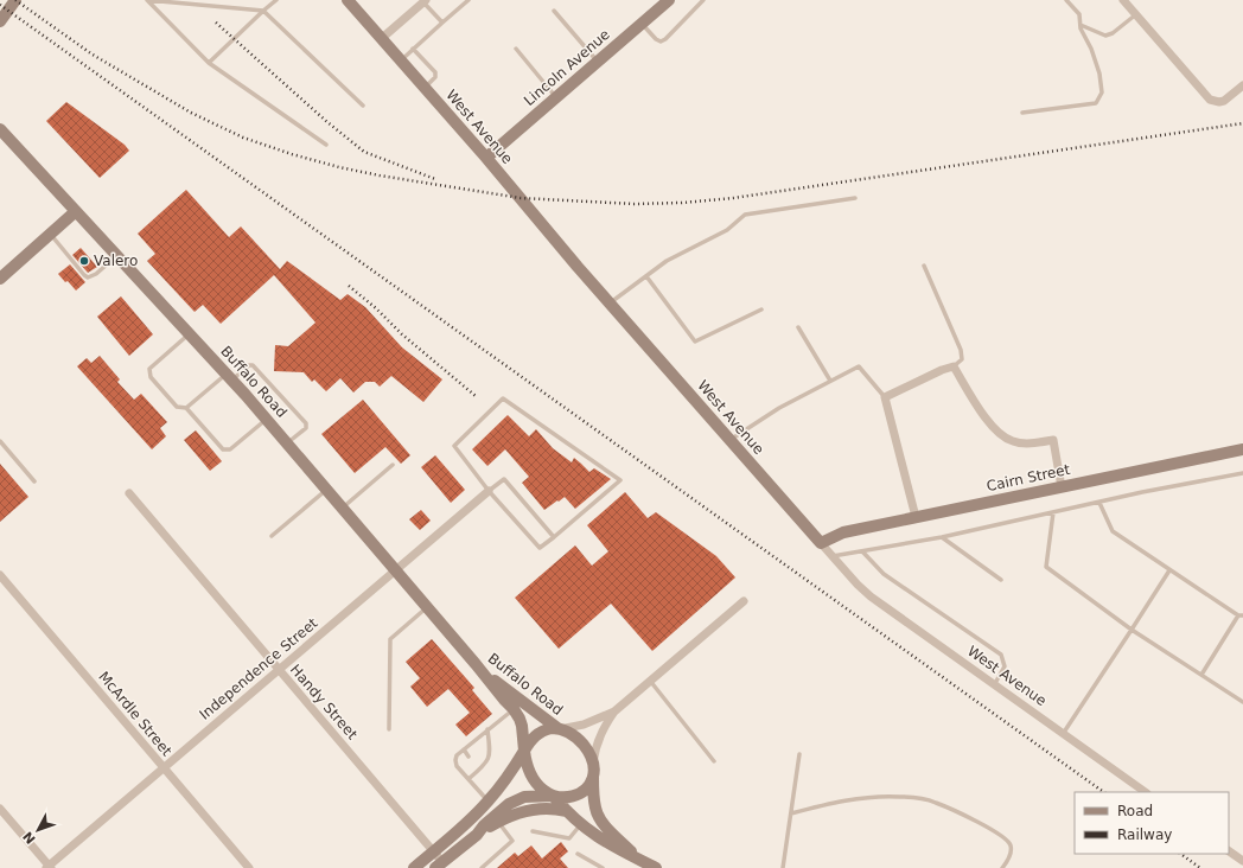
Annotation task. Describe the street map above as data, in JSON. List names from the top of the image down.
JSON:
{
  "streets": {
    "main road": [
      "Lincoln Avenue",
      "West Avenue",
      "Buffalo Road",
      "Cairn Street"
    ],
    "street": ["Independence Street", "Handy Street", "McArdle Street"]
  },
  "crossings": [
    ["Lincoln Avenue", "West Avenue"],
    ["West Avenue", "Cairn Street"],
    ["Buffalo Road", "Independence Street"],
    ["Independence Street", "Handy Street"],
    ["Independence Street", "McArdle Street"]
  ],
  "places": ["Valero"],
  "legend": ["Road", "Railway"],
  "north": "bottom left"
}
